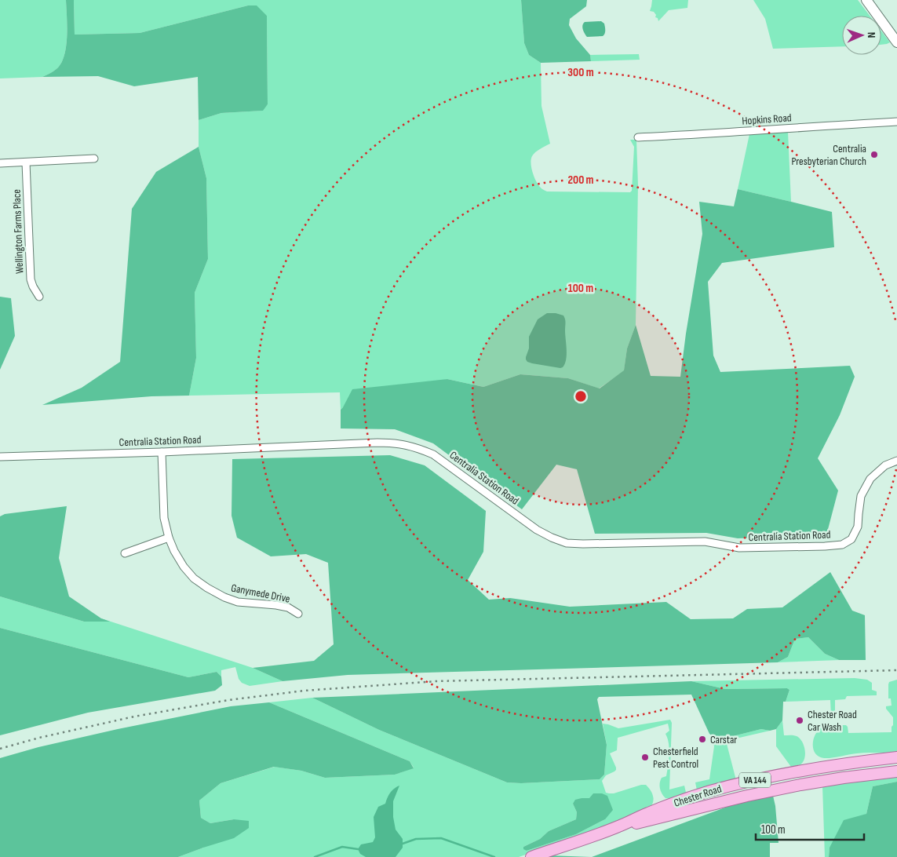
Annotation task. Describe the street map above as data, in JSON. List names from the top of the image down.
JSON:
{
  "streets": {
    "main road": ["VA 144", "Chester Road"],
    "street": [
      "Hopkins Road",
      "Wellington Farms Place",
      "Centralia Station Road",
      "Ganymede Drive"
    ]
  },
  "crossings": [
    ["Centralia Station Road", "Ganymede Drive"]
  ],
  "places": [
    "Centralia Presbyterian Church",
    "Chester Road Car Wash",
    "Carstar",
    "Chesterfield Pest Control"
  ],
  "scale_bar": "100 m",
  "north": "right",
  "rings": ["300 m", "200 m", "100 m"]
}
